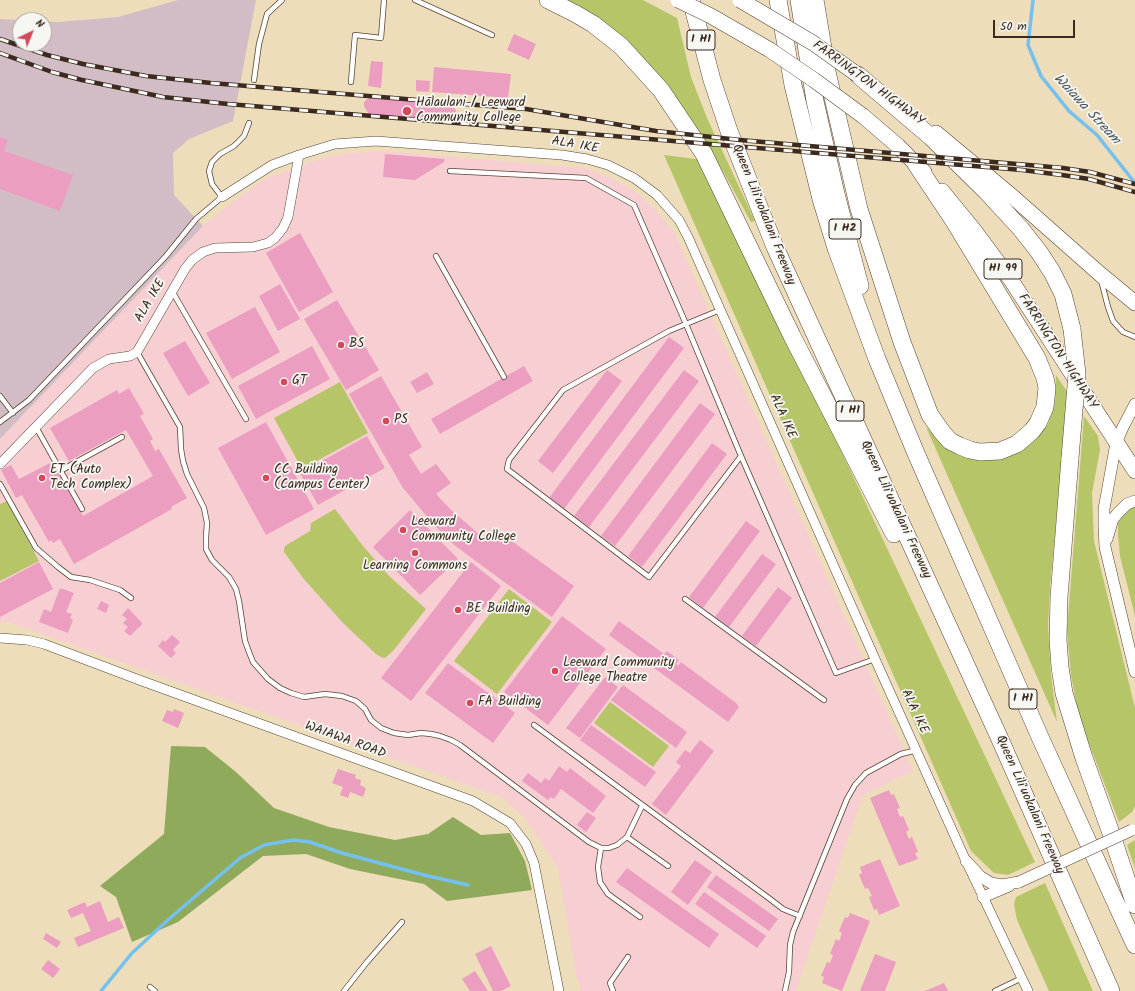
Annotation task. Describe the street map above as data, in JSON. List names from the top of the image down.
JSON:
{
  "streets": {
    "highway": ["I H1", "Queen Liliʻuokalani Freeway", "I H2"],
    "main road": ["FARRINGTON HIGHWAY", "HI 99"],
    "street": ["ALA IKE", "WAIAWA ROAD"]
  },
  "crossings": [
    ["I H1", "I H2"]
  ],
  "water": ["Waiawa Stream"],
  "places": [
    "Hālaulani / Leeward Community College",
    "BS",
    "GT",
    "PS",
    "ET (Auto Tech Complex)",
    "CC Building (Campus Center)",
    "Leeward Community College",
    "Learning Commons",
    "BE Building",
    "Leeward Community College Theatre",
    "FA Building"
  ],
  "scale_bar": "50 m",
  "north": "top right"
}
